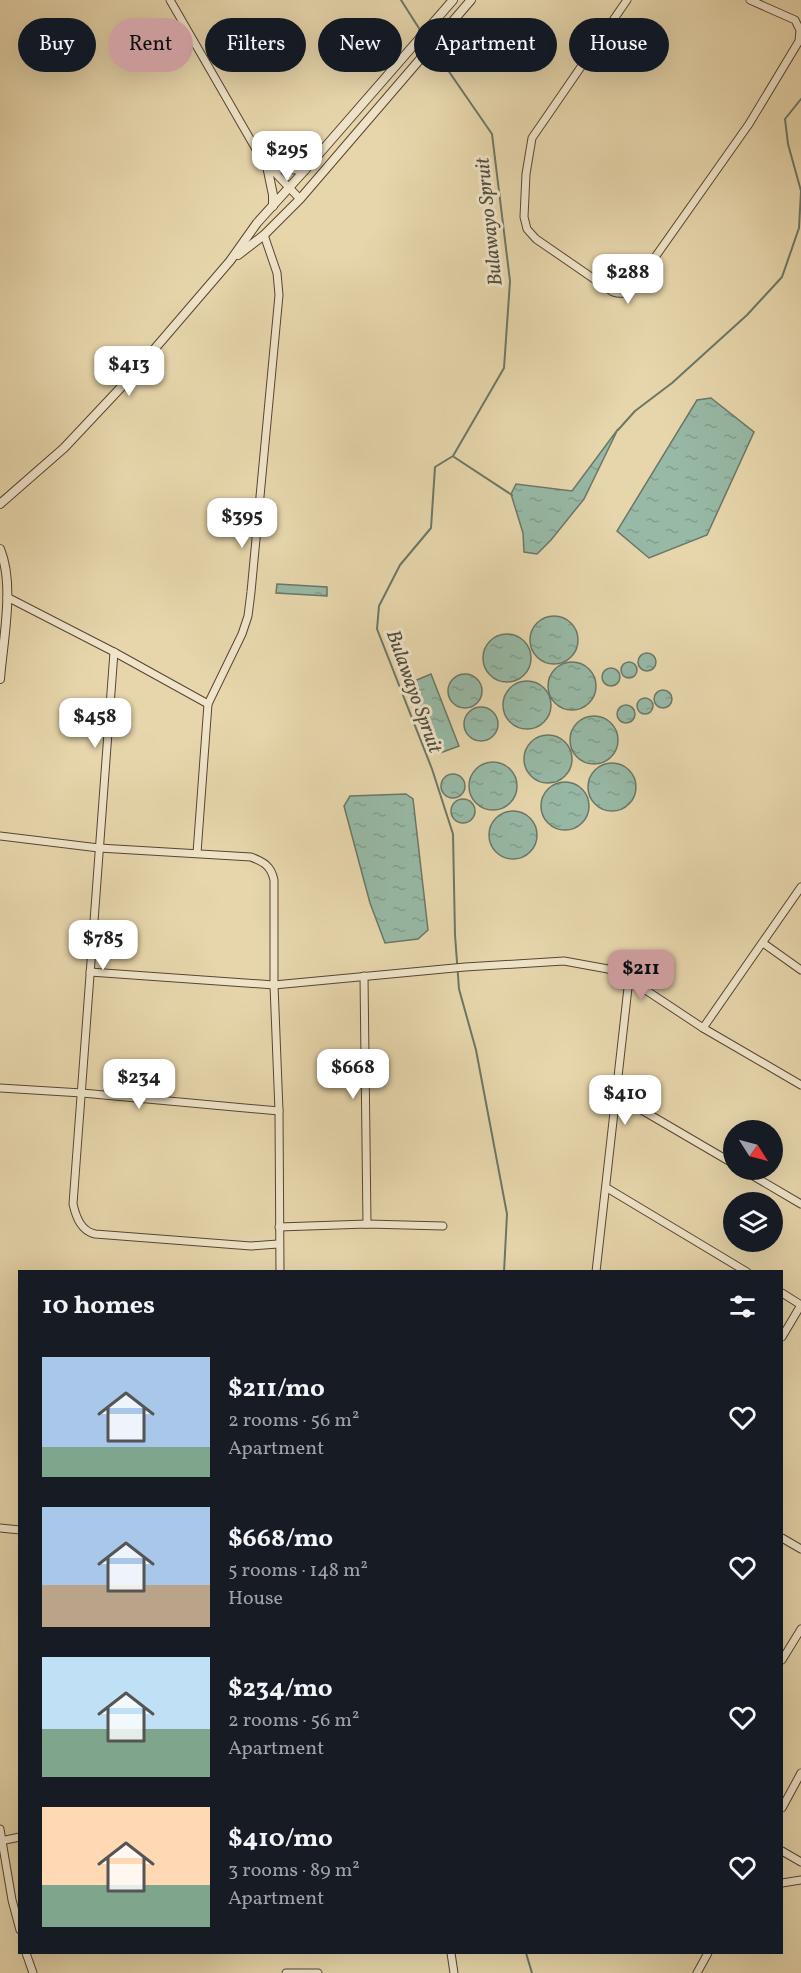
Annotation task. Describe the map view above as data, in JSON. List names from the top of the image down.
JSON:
{
  "water": ["Bulawayo Spruit"],
  "north": "bottom right",
  "page": {
    "chip": [
      "Buy",
      "Rent",
      "Filters",
      "New",
      "Apartment",
      "House"
    ],
    "price": [
      "$295",
      "$288",
      "$413",
      "$395",
      "$458",
      "$785",
      "$211",
      "$668",
      "$234",
      "$410"
    ],
    "heading": "10 homes",
    "list": [
      {
        "name": "$211/mo",
        "note": "2 rooms · 56 m² · Apartment"
      },
      {
        "name": "$668/mo",
        "note": "5 rooms · 148 m² · House"
      },
      {
        "name": "$234/mo",
        "note": "2 rooms · 56 m² · Apartment"
      },
      {
        "name": "$410/mo",
        "note": "3 rooms · 89 m² · Apartment"
      }
    ]
  }
}
